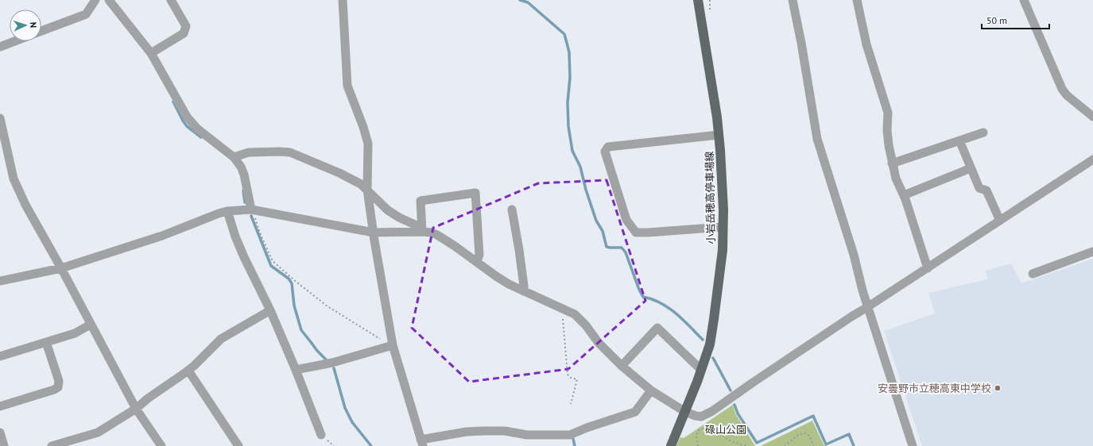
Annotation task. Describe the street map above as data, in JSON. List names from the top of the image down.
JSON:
{
  "streets": {
    "main road": ["小岩岳穂高停車場線"]
  },
  "parks": ["碌山公園"],
  "places": ["安曇野市立穂高東中学校"],
  "scale_bar": "50 m",
  "north": "right"
}
